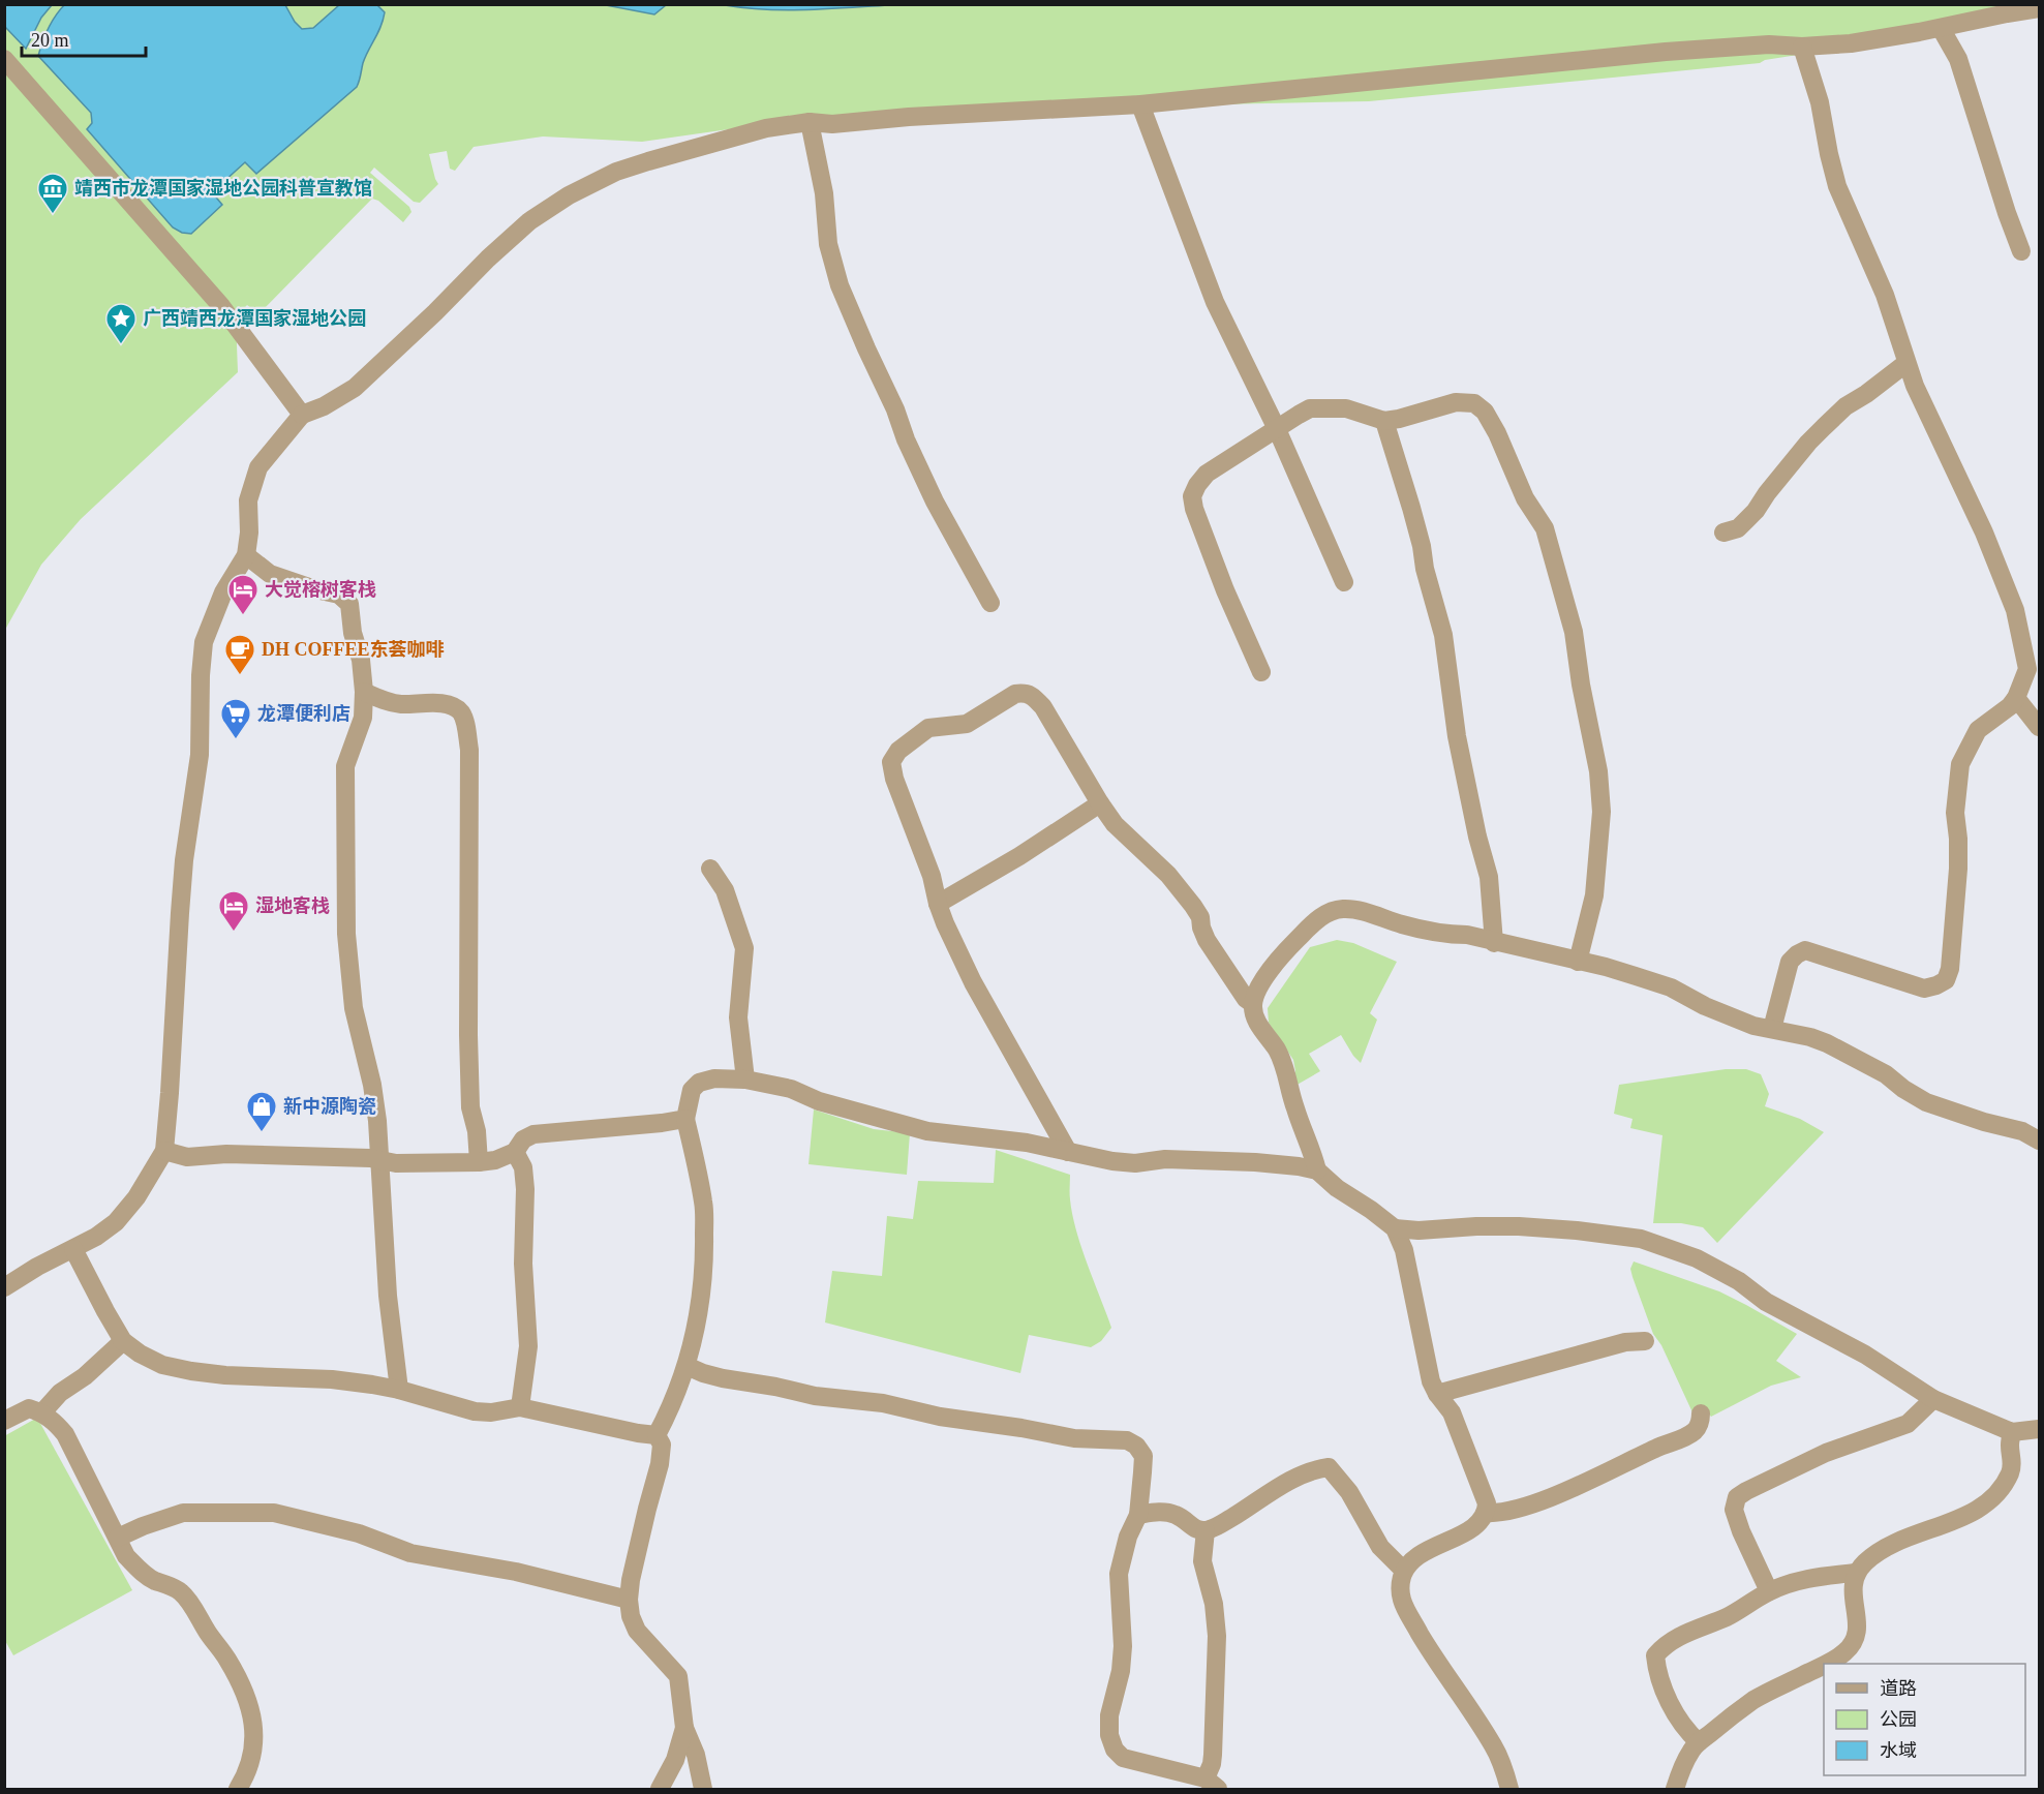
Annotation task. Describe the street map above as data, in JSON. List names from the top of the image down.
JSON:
{
  "places": {
    "museum": ["靖西市龙潭国家湿地公园科普宣教馆"],
    "place": ["广西靖西龙潭国家湿地公园"],
    "hotel": ["大觉榕树客栈", "湿地客栈"],
    "cafe": ["DH COFFEE东荟咖啡"],
    "supermarket": ["龙潭便利店"],
    "shop": ["新中源陶瓷"]
  },
  "legend": ["道路", "公园", "水域"],
  "scale_bar": "20 m"
}
